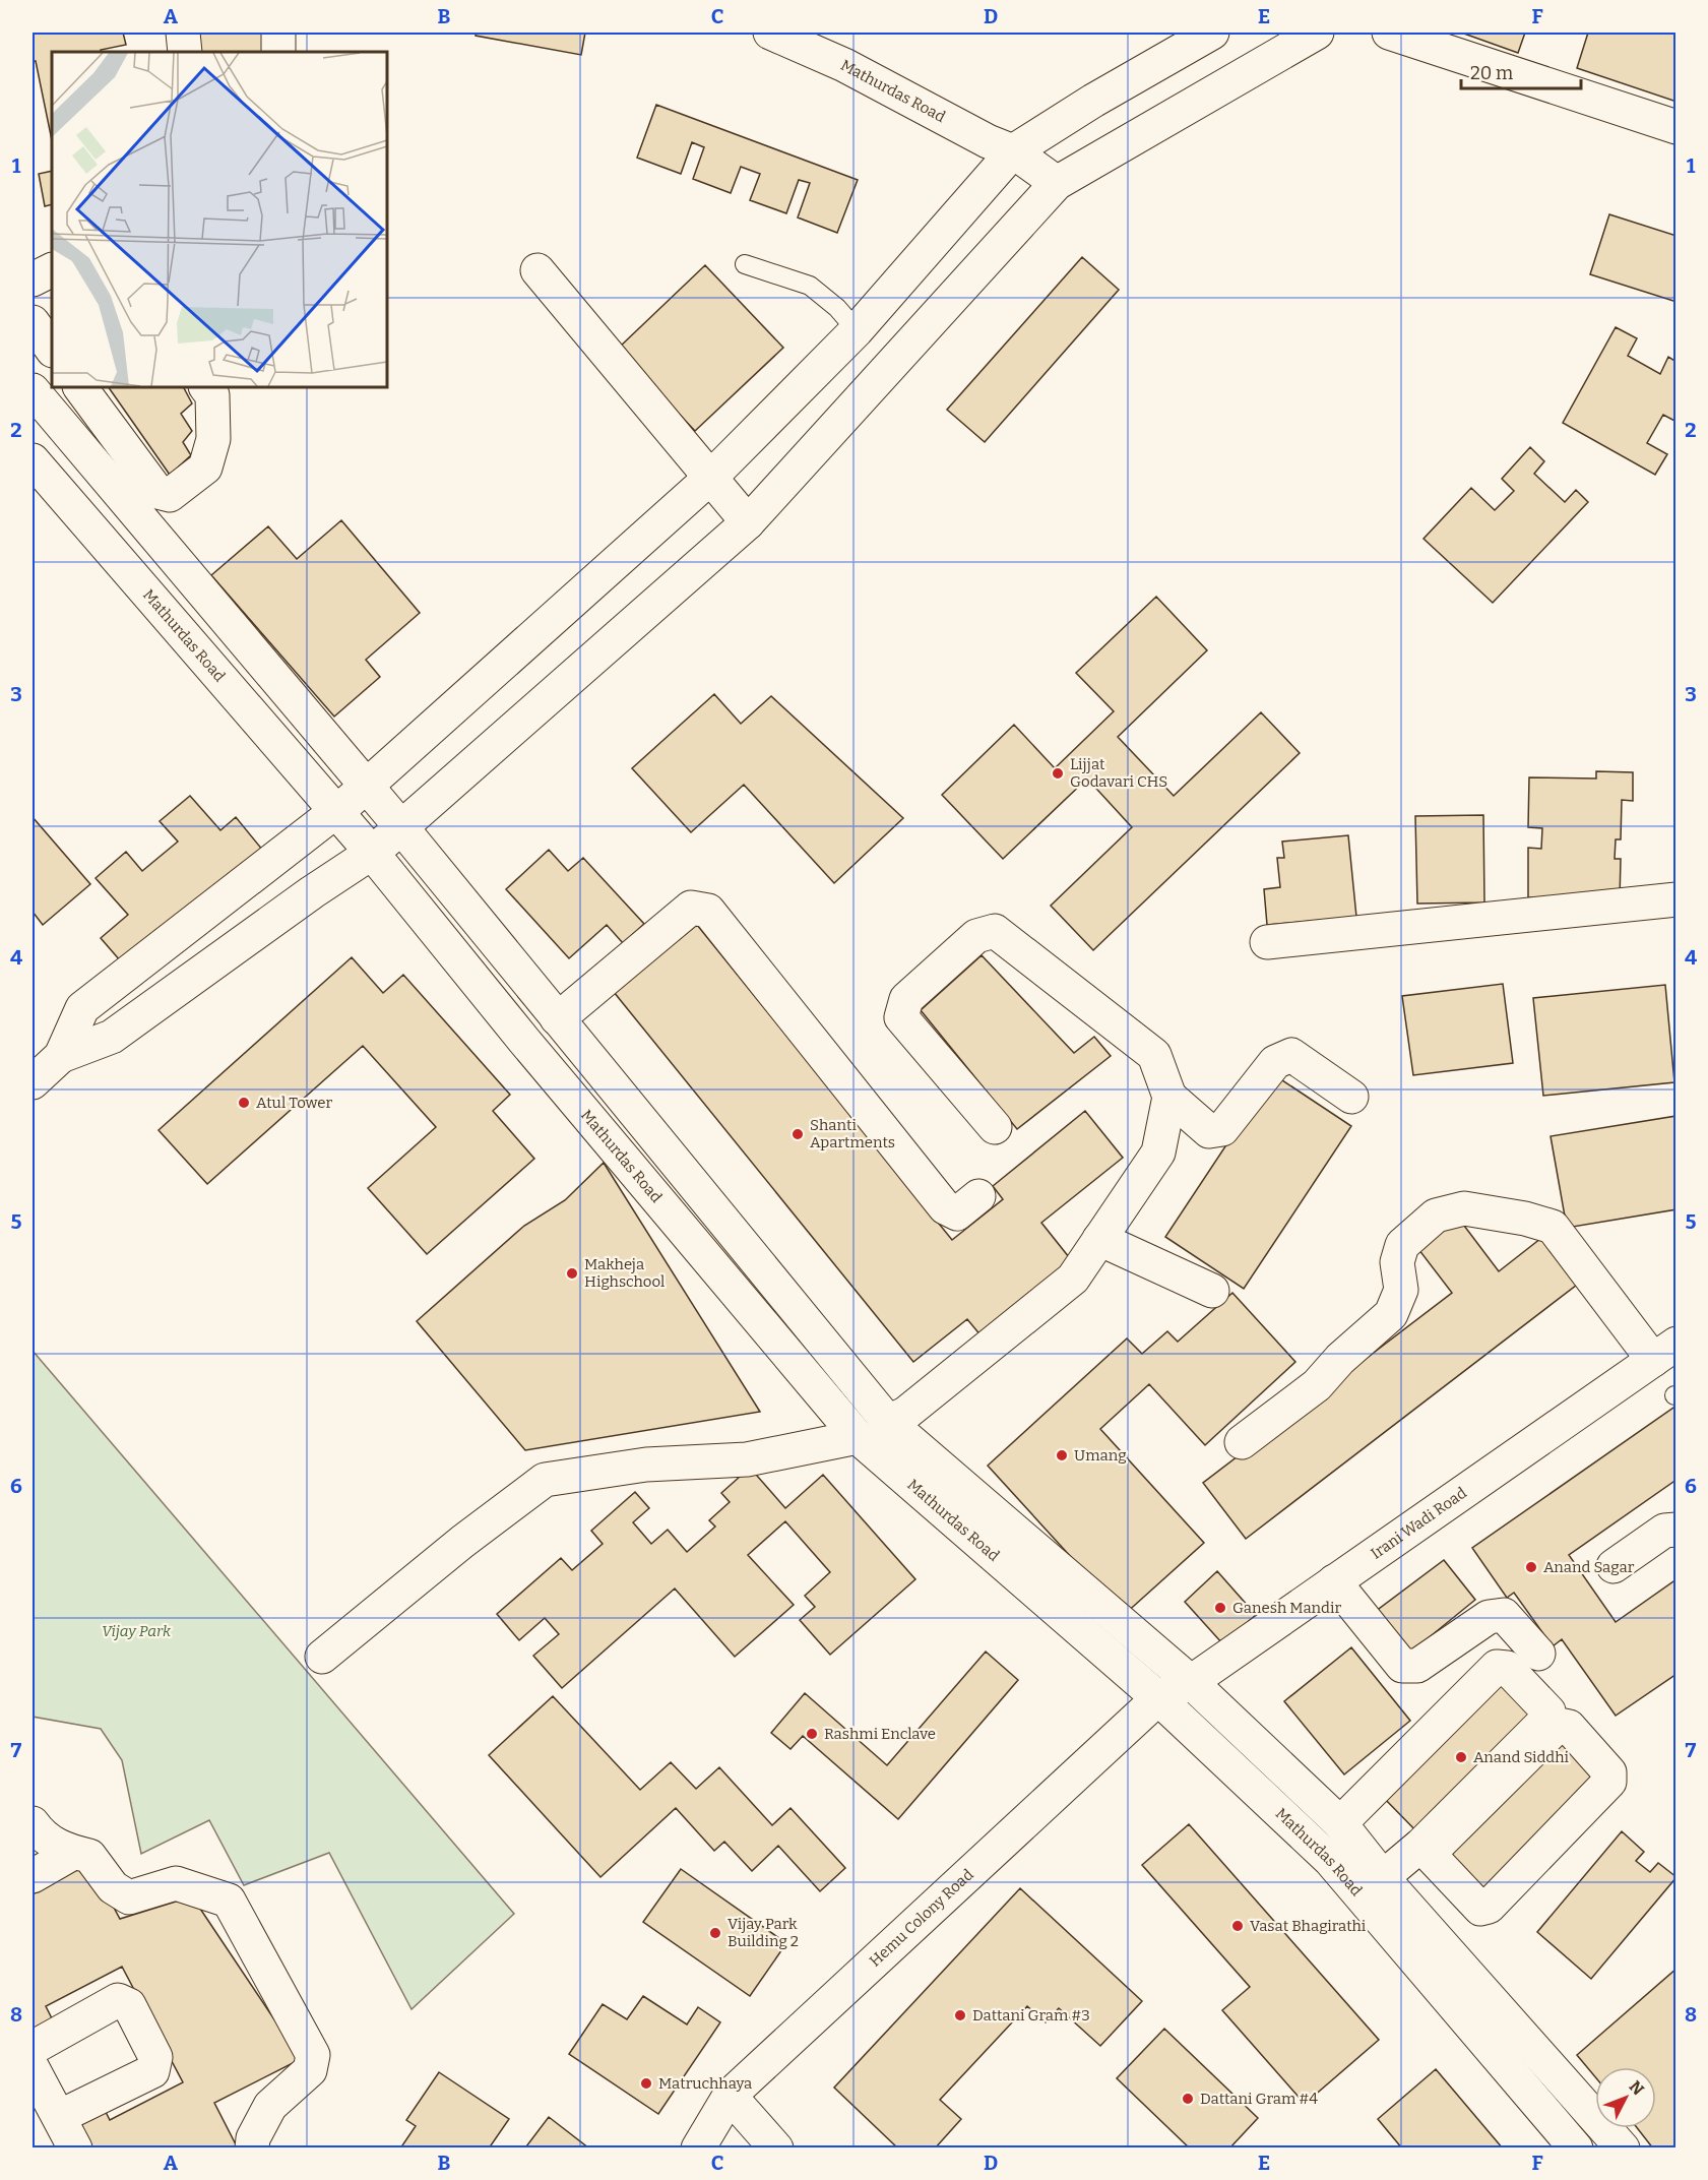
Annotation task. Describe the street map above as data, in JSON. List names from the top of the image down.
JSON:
{
  "streets": {
    "street": ["Mathurdas Road", "Irani Wadi Road", "Hemu Colony Road"]
  },
  "crossings": [
    ["Mathurdas Road", "Irani Wadi Road"],
    ["Mathurdas Road", "Hemu Colony Road"],
    ["Irani Wadi Road", "Hemu Colony Road"]
  ],
  "parks": ["Vijay Park"],
  "places": [
    "Lijjat Godavari CHS",
    "Atul Tower",
    "Shanti Apartments",
    "Makheja Highschool",
    "Umang",
    "Anand Sagar",
    "Ganesh Mandir",
    "Rashmi Enclave",
    "Anand Siddhi",
    "Vasat Bhagirathi",
    "Vijay Park Building 2",
    "Dattani Gram #3",
    "Matruchhaya",
    "Dattani Gram #4"
  ],
  "scale_bar": "20 m",
  "north": "top right",
  "grid": {
    "columns": [
      "A",
      "B",
      "C",
      "D",
      "E",
      "F"
    ],
    "rows": [
      "1",
      "2",
      "3",
      "4",
      "5",
      "6",
      "7",
      "8"
    ]
  }
}
